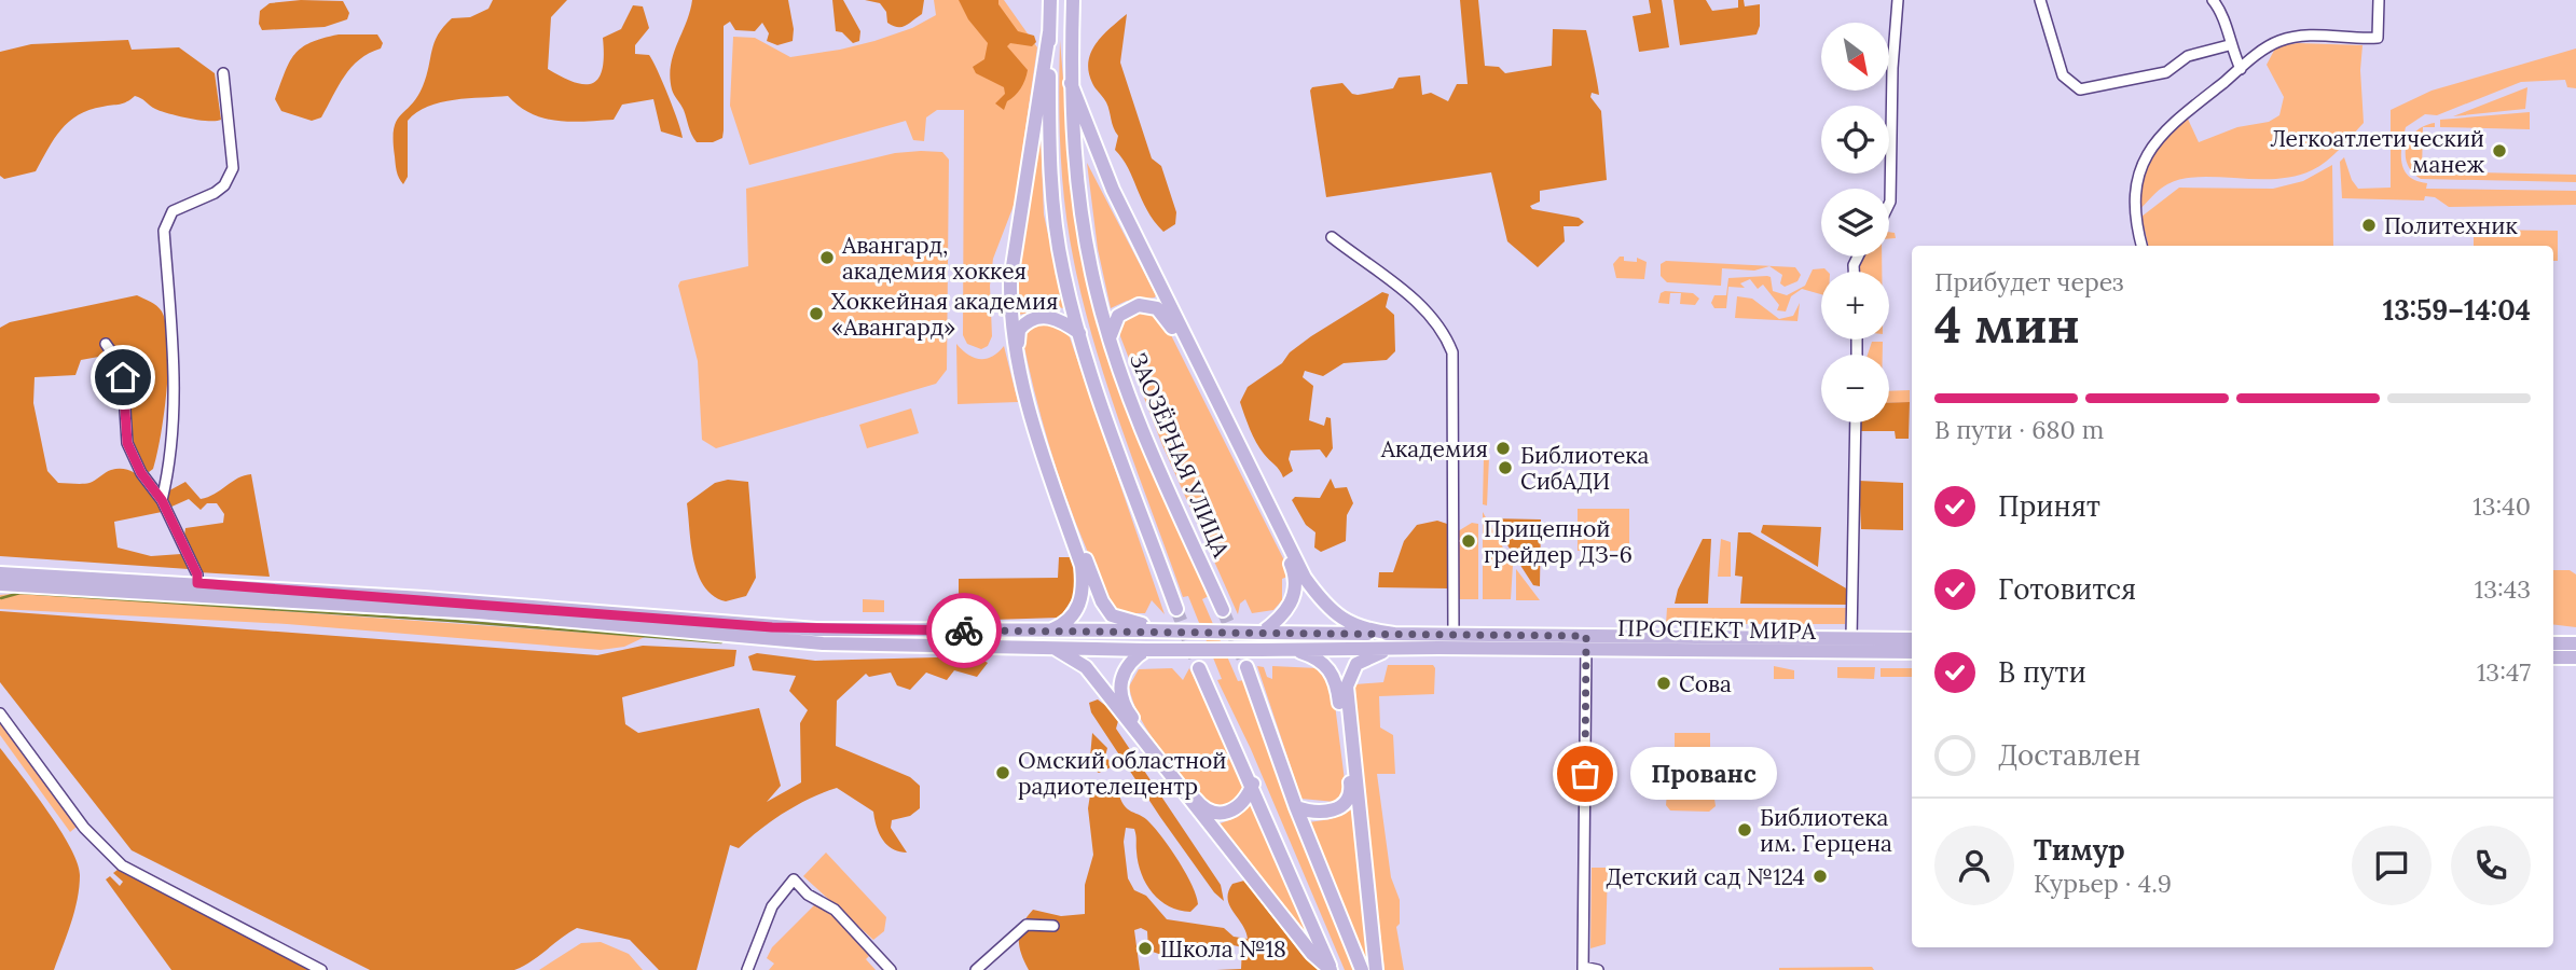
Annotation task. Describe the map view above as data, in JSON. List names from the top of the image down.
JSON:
{
  "streets": {
    "main road": ["ЗАОЗЁРНАЯ УЛИЦА", "ПРОСПЕКТ МИРА"]
  },
  "places": [
    "Легкоатлетический манеж",
    "Политехник",
    "Авангард, академия хоккея",
    "Хоккейная академия «Авангард»",
    "Академия",
    "Библиотека СибАДИ",
    "Прицепной грейдер ДЗ-6",
    "Сова",
    "Омский областной радиотелецентр",
    "Прованс",
    "Библиотека им. Герцена",
    "Детский сад №124",
    "Школа №18"
  ],
  "north": "bottom right",
  "page": {
    "map_buttons": ["+", "−"],
    "heading": ["4 мин", "Прибудет через", "13:59–14:04"],
    "panel": ["Тимур", "Курьер · 4.9"],
    "bar": "В пути · 680 m",
    "list": [
      ["Принят", "13:40"],
      ["Готовится", "13:43"],
      ["В пути", "13:47"],
      "Доставлен"
    ],
    "bubble": "Прованс"
  }
}
